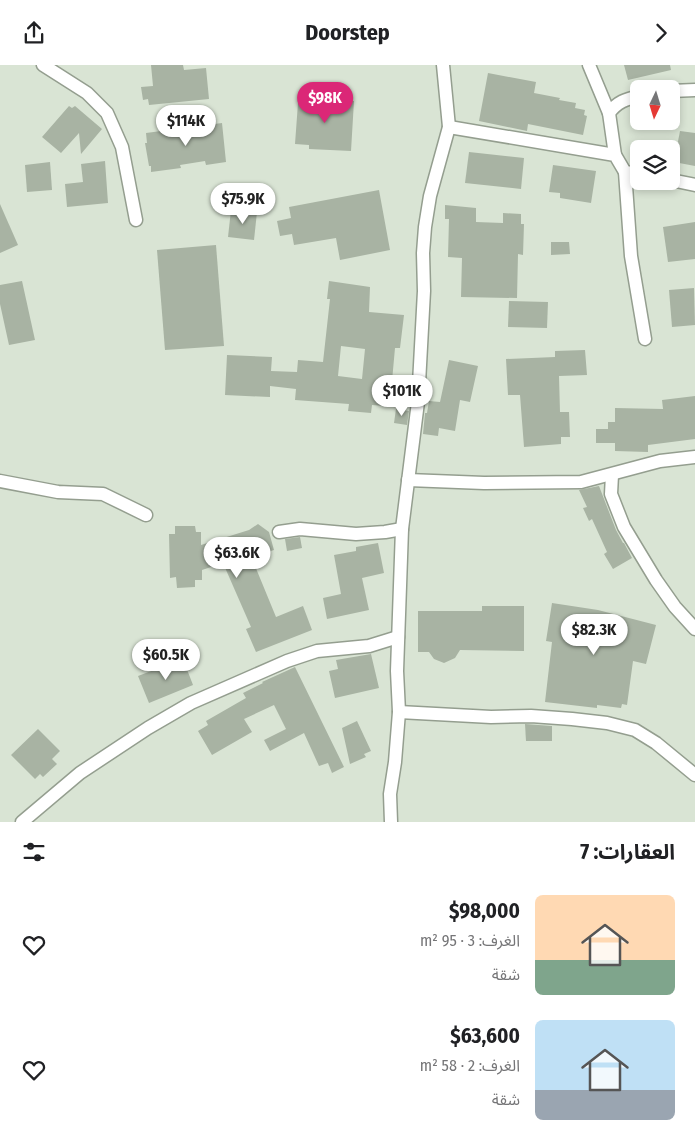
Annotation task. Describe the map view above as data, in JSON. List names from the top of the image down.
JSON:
{
  "north": "bottom",
  "page": {
    "header": "Doorstep",
    "price": [
      "$98K",
      "$114K",
      "$75.9K",
      "$101K",
      "$63.6K",
      "$82.3K",
      "$60.5K"
    ],
    "heading": "العقارات: 7",
    "list": [
      {
        "name": "$98,000",
        "note": "الغرف: 3 · 95 m² · شقة"
      },
      {
        "name": "$63,600",
        "note": "الغرف: 2 · 58 m² · شقة"
      }
    ]
  }
}
